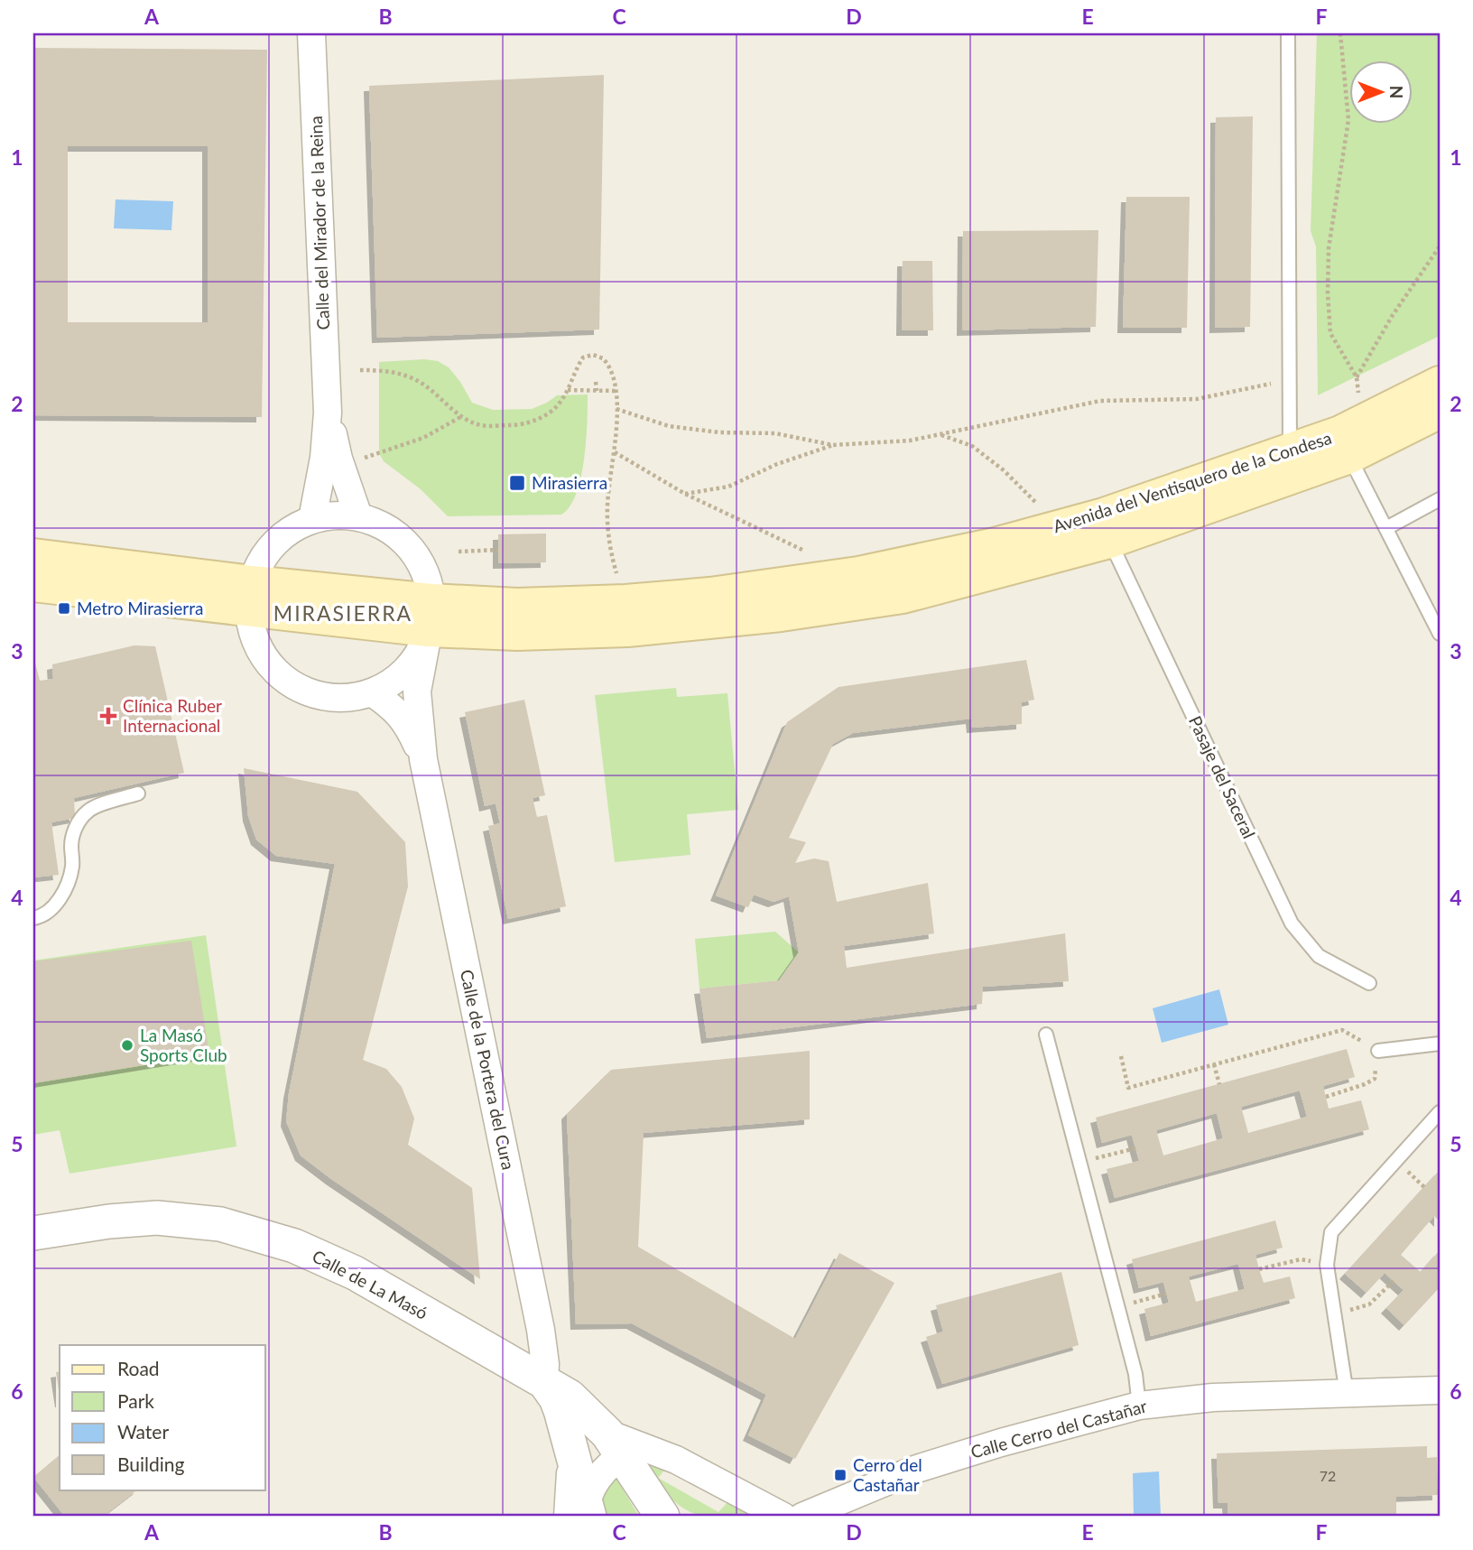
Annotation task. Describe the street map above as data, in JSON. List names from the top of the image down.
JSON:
{
  "streets": {
    "main road": ["Avenida del Ventisquero de la Condesa"],
    "street": [
      "Calle del Mirador de la Reina",
      "Calle de la Portera del Cura",
      "Calle de La Masó",
      "Calle Cerro del Castañar"
    ],
    "lane": ["Pasaje del Saceral"]
  },
  "crossings": [
    ["Avenida del Ventisquero de la Condesa", "Pasaje del Saceral"],
    ["Avenida del Ventisquero de la Condesa", "Calle de la Portera del Cura"],
    ["Calle de la Portera del Cura", "Calle de La Masó"]
  ],
  "districts": ["MIRASIERRA"],
  "places": {
    "transit": ["Mirasierra", "Metro Mirasierra", "Cerro del Castañar"],
    "health": ["Clínica Ruber Internacional"],
    "other": ["La Masó Sports Club"]
  },
  "house_numbers": ["72"],
  "legend": [
    "Road",
    "Park",
    "Water",
    "Building"
  ],
  "north": "right",
  "grid": {
    "columns": [
      "A",
      "B",
      "C",
      "D",
      "E",
      "F"
    ],
    "rows": [
      "1",
      "2",
      "3",
      "4",
      "5",
      "6"
    ]
  }
}
